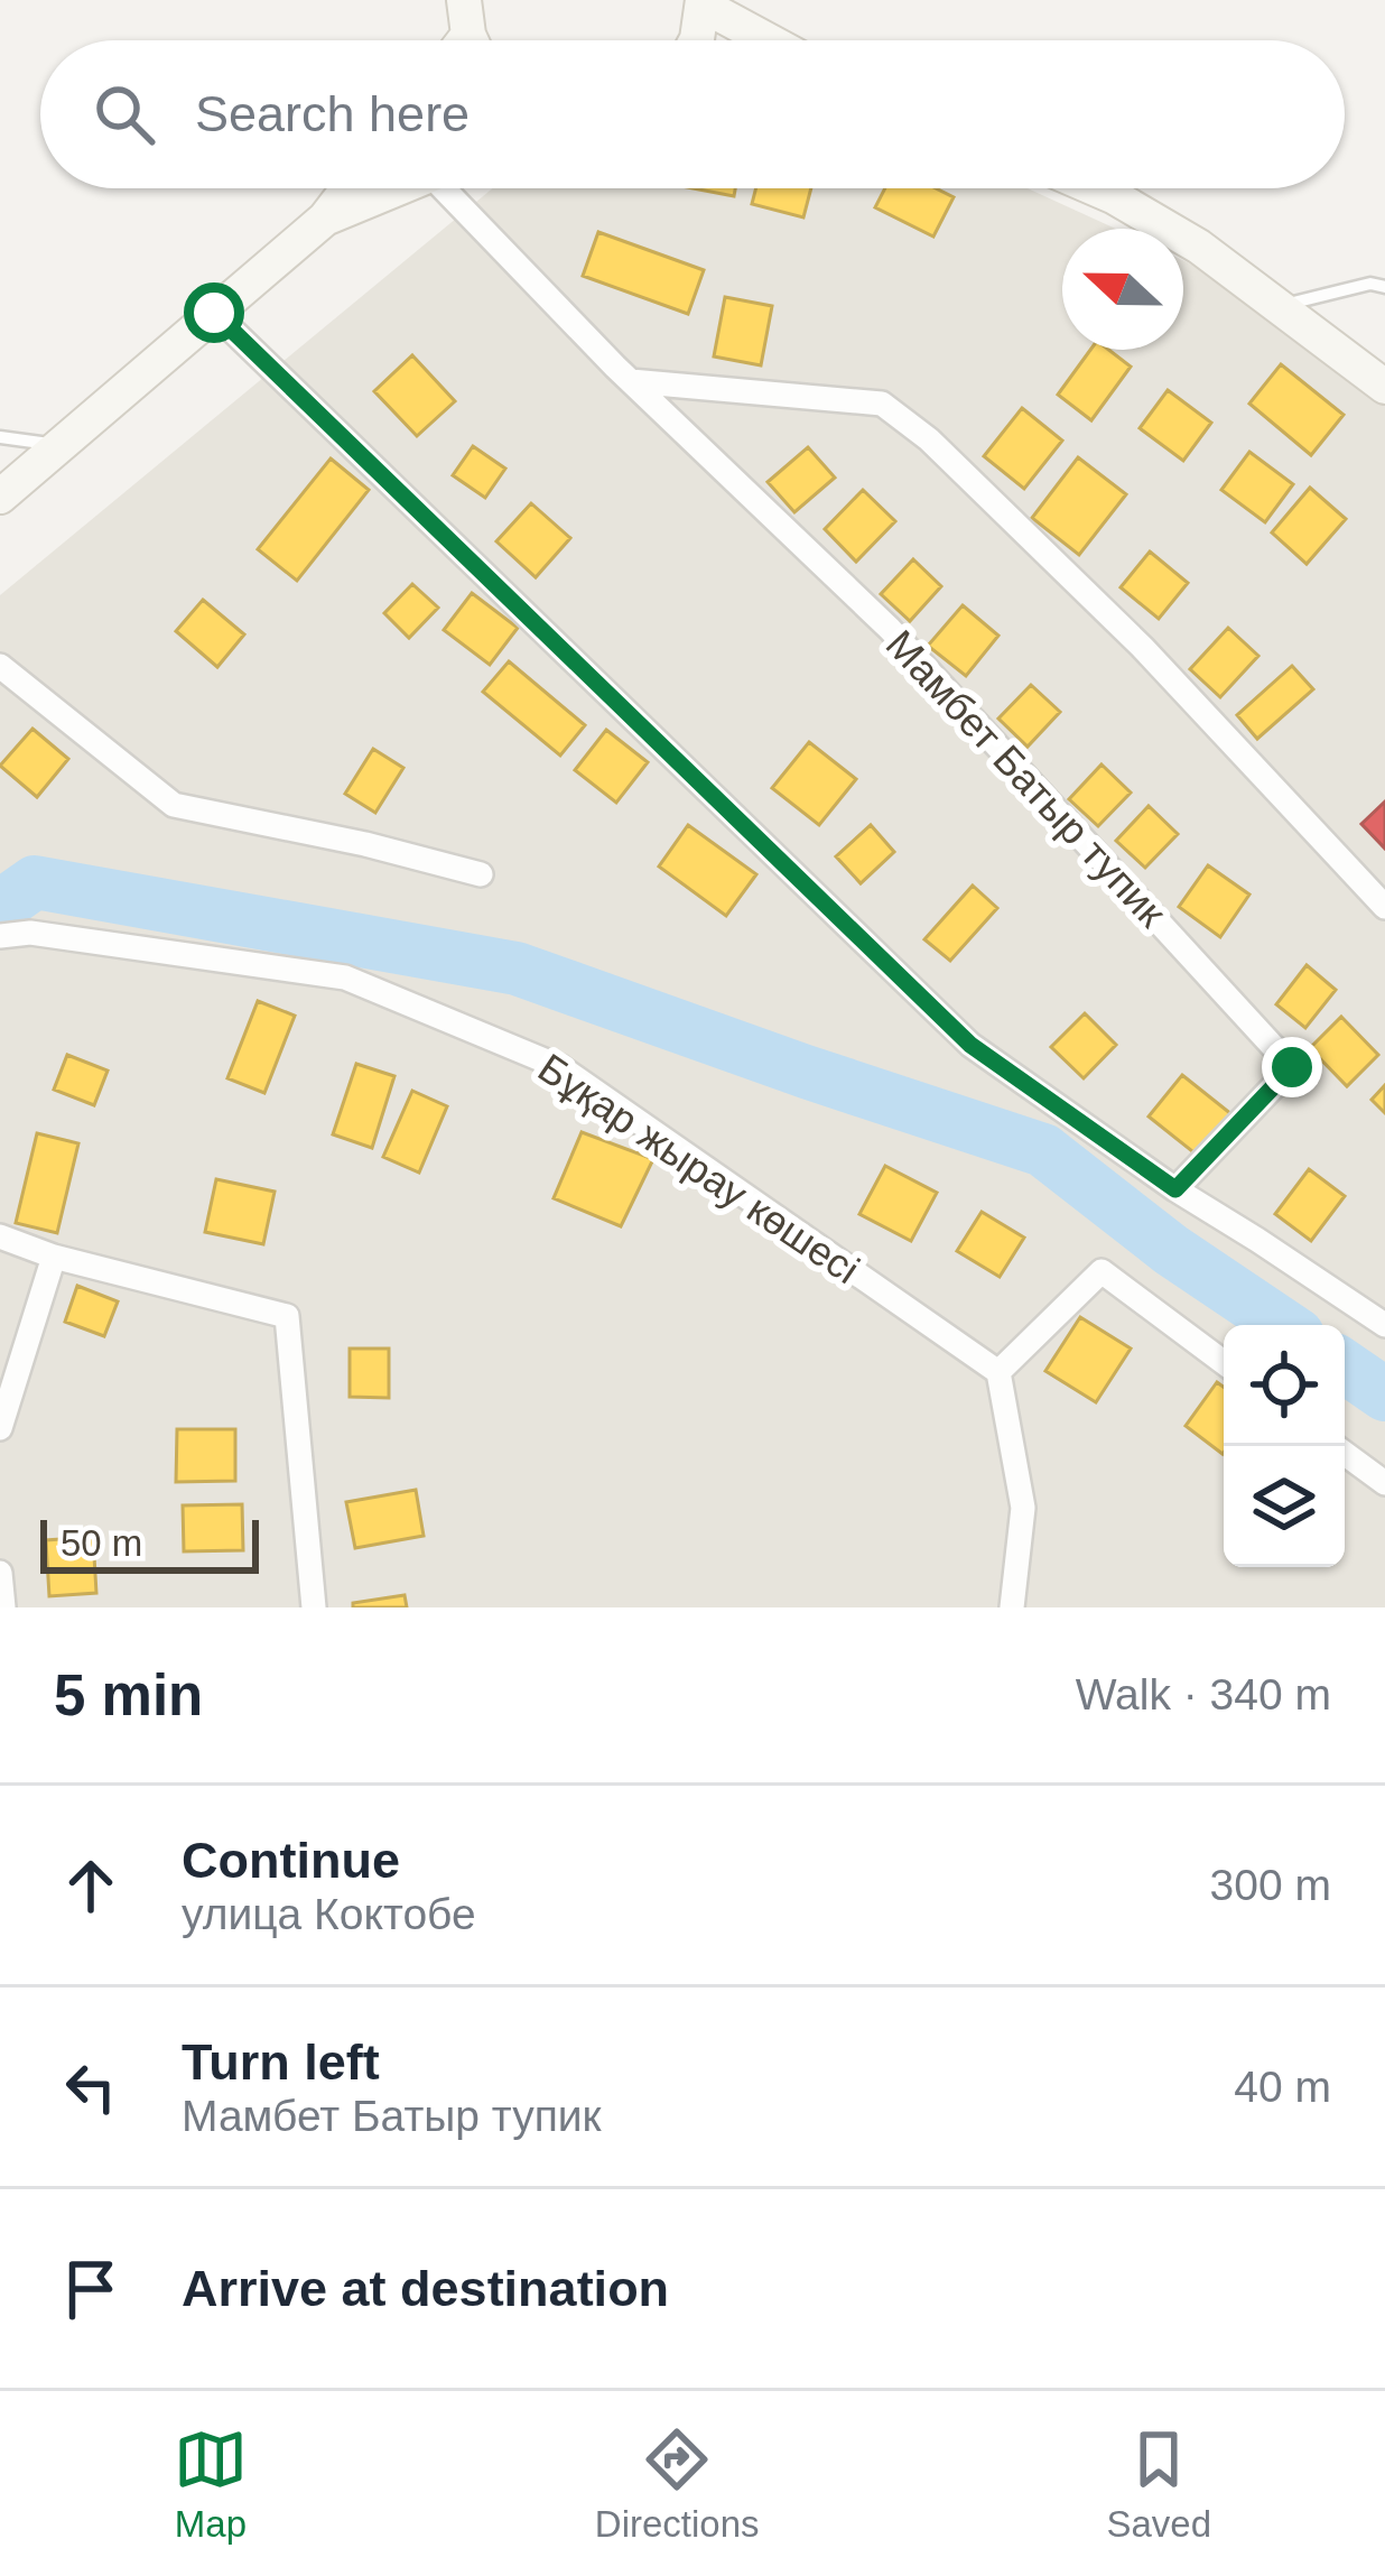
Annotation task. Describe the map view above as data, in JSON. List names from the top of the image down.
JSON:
{
  "streets": {
    "street": ["Мамбет Батыр тупик", "Бұқар жырау көшесі"]
  },
  "scale_bar": "50 m",
  "north": "left",
  "page": {
    "search": "Search here",
    "scale": "50 m",
    "heading": ["5 min", "Walk · 340 m"],
    "list": [
      ["Continue", "улица Коктобе", "300 m"],
      ["Turn left", "Мамбет Батыр тупик", "40 m"],
      "Arrive at destination"
    ],
    "nav": ["Map", "Directions", "Saved"]
  }
}
